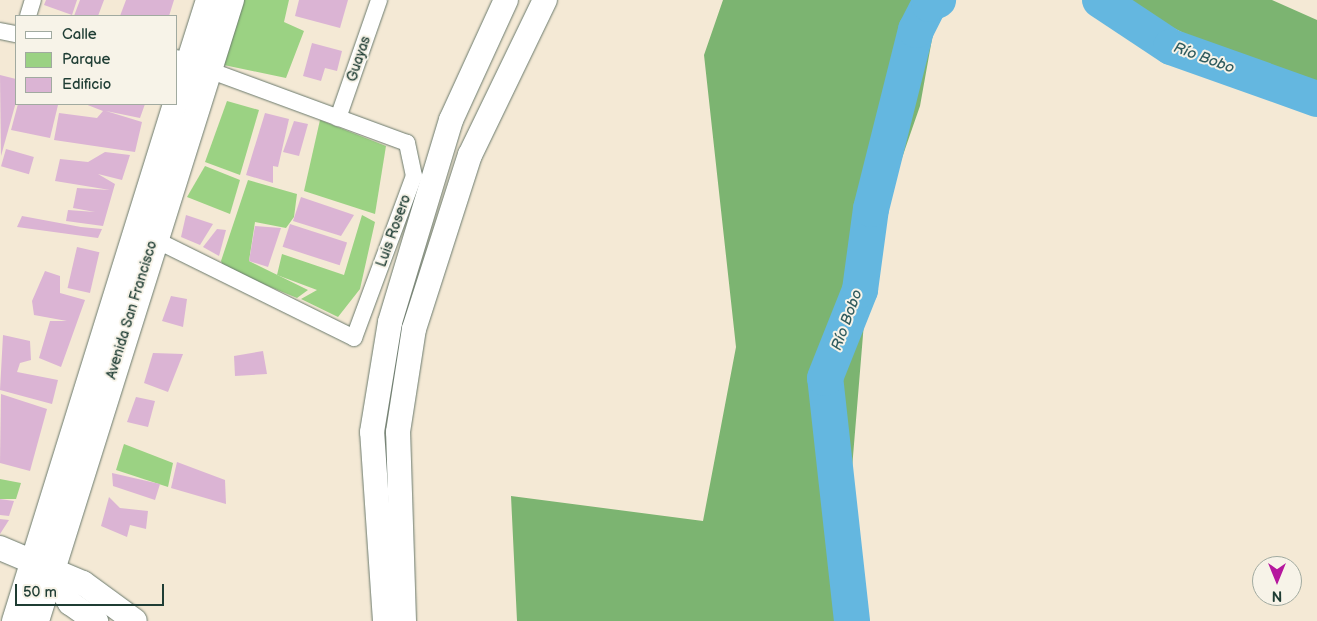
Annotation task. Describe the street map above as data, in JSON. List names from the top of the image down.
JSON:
{
  "streets": {
    "main road": ["Avenida San Francisco"],
    "street": ["Guayas", "Luis Rosero"]
  },
  "crossings": [
    ["Guayas", "Luis Rosero"],
    ["Luis Rosero", "Avenida San Francisco"]
  ],
  "water": ["Río Bobo"],
  "legend": ["Calle", "Parque", "Edificio"],
  "scale_bar": "50 m",
  "north": "bottom"
}
